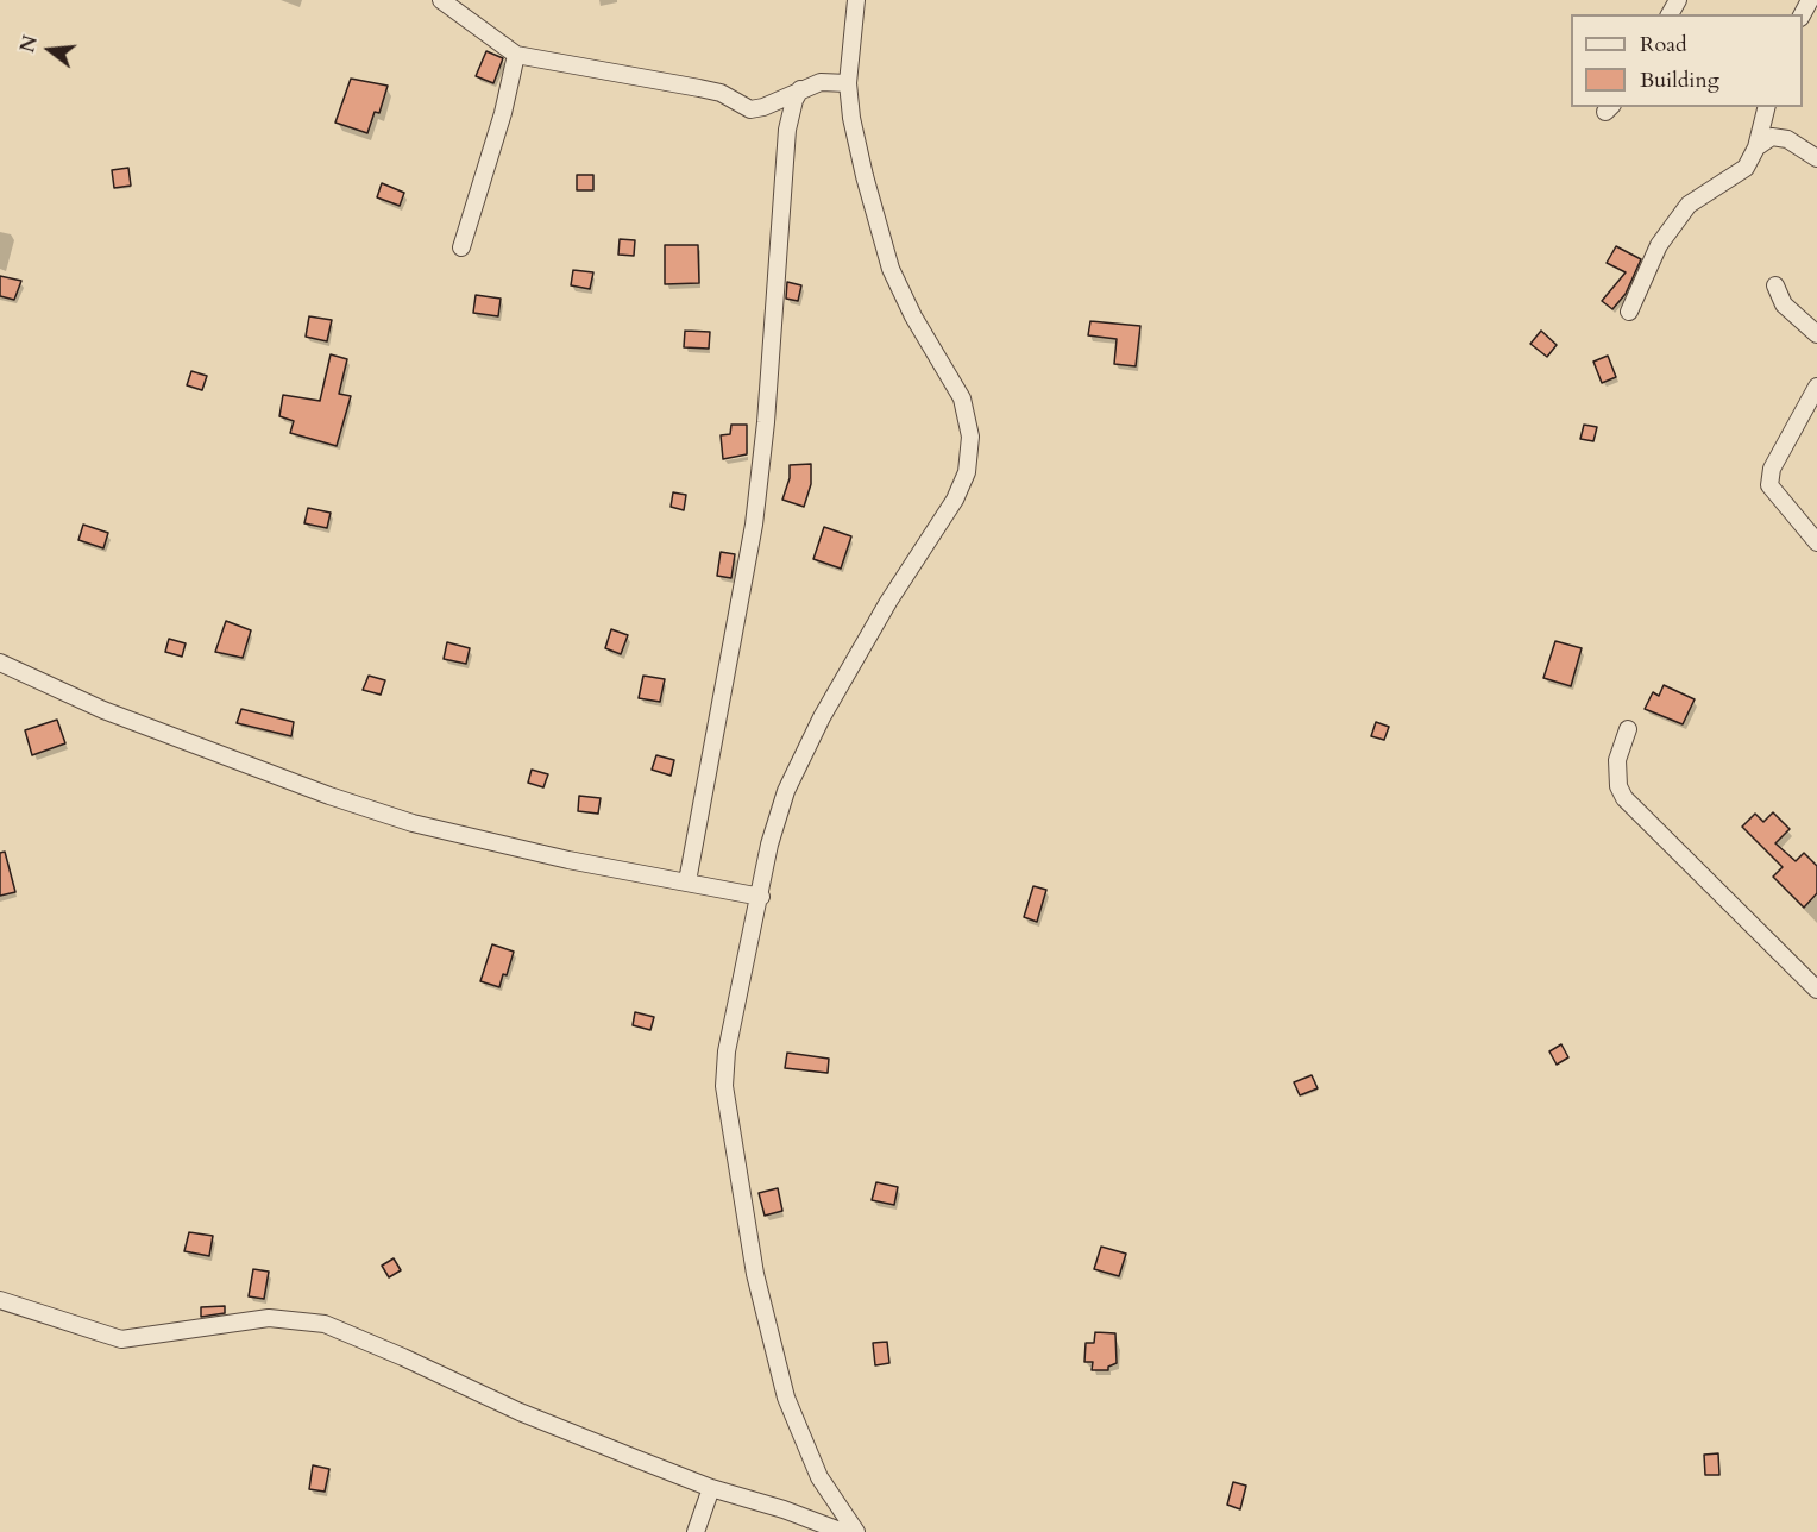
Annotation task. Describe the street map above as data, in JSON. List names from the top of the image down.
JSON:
{
  "legend": ["Road", "Building"],
  "north": "left"
}
